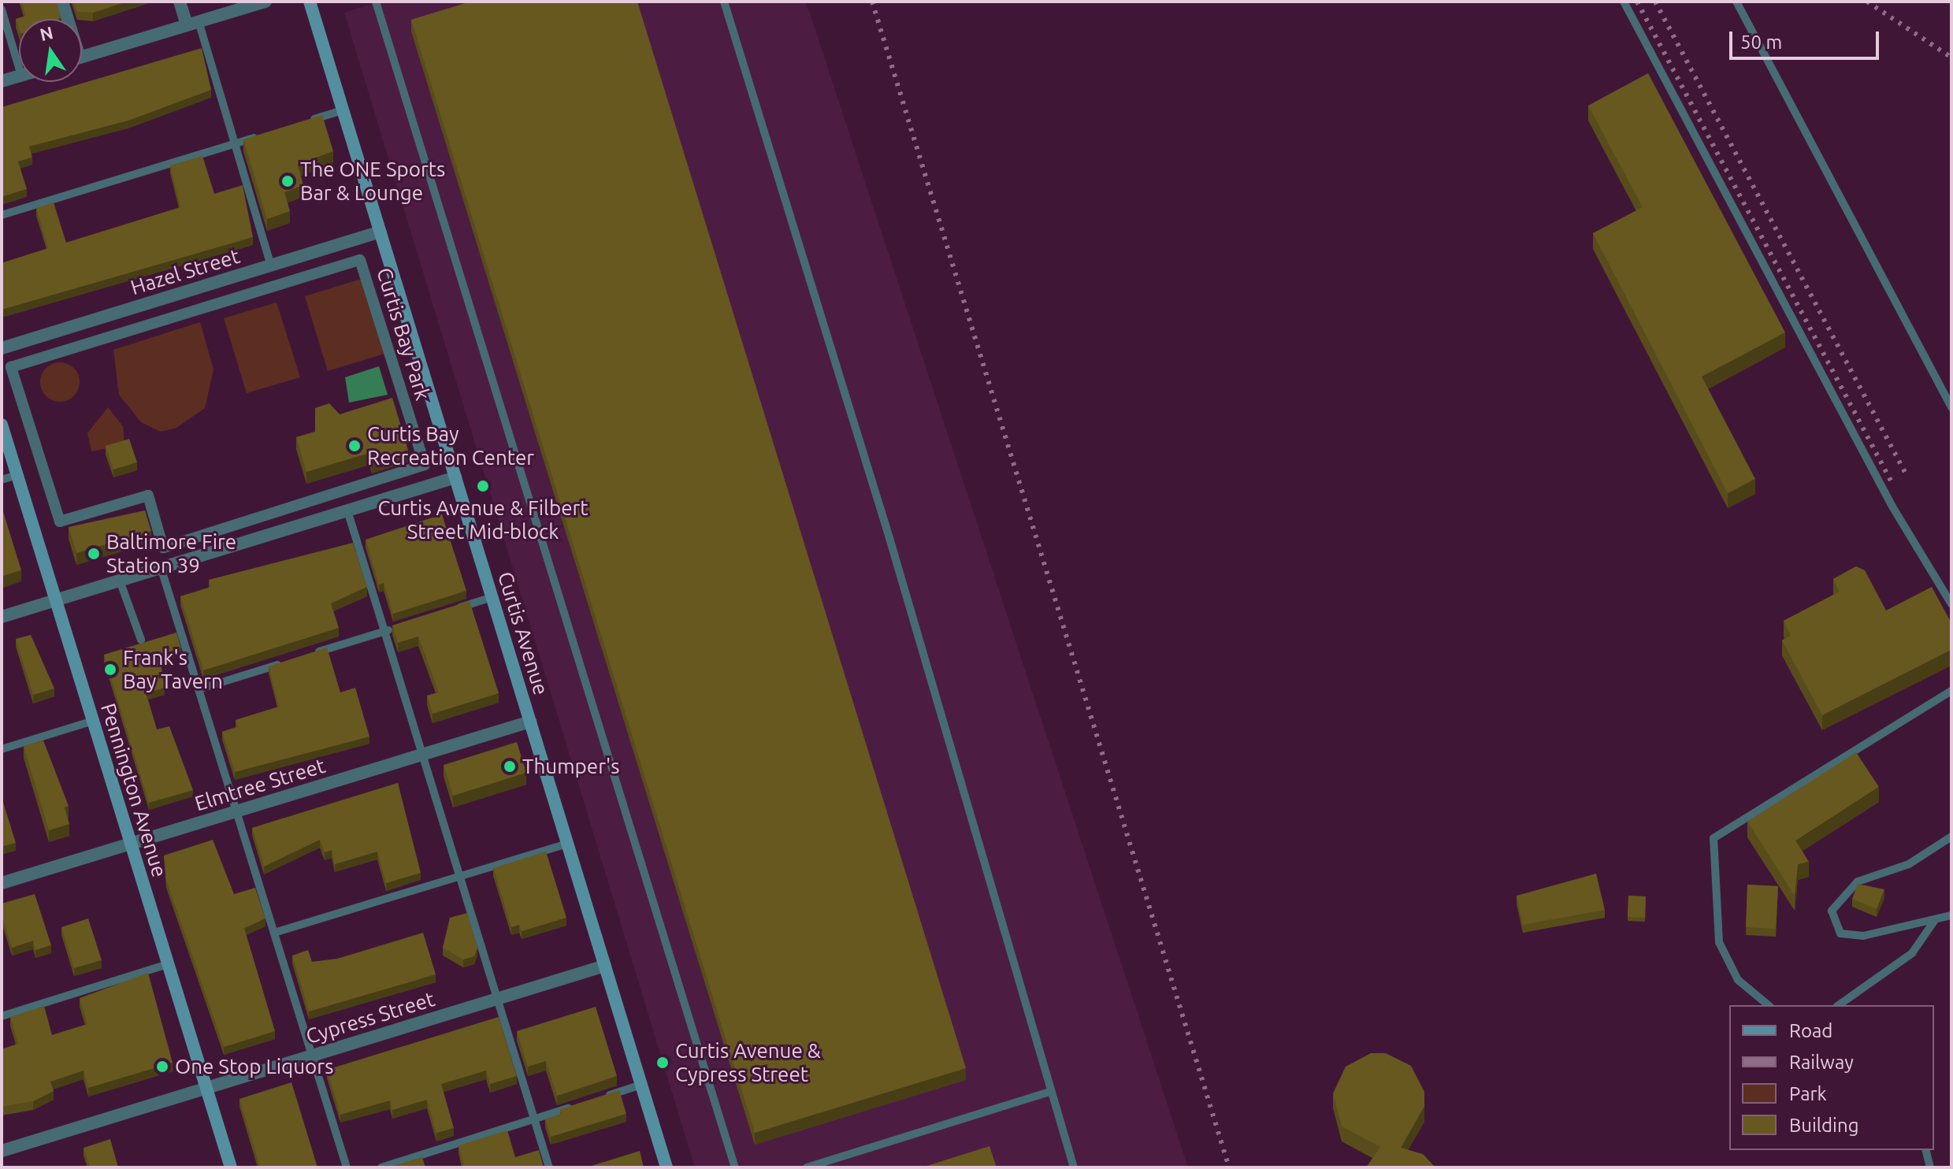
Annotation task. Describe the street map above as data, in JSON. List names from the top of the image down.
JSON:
{
  "streets": {
    "main road": ["Curtis Avenue", "Pennington Avenue"],
    "street": [
      "Hazel Street",
      "Curtis Bay Park",
      "Elmtree Street",
      "Cypress Street"
    ]
  },
  "crossings": [
    ["Hazel Street", "Curtis Avenue"],
    ["Curtis Avenue", "Elmtree Street"],
    ["Curtis Avenue", "Cypress Street"],
    ["Elmtree Street", "Pennington Avenue"],
    ["Pennington Avenue", "Cypress Street"]
  ],
  "places": [
    "The ONE Sports Bar & Lounge",
    "Curtis Bay Recreation Center",
    "Curtis Avenue & Filbert Street Mid-block",
    "Baltimore Fire Station 39",
    "Frank's Bay Tavern",
    "Thumper's",
    "Curtis Avenue & Cypress Street",
    "One Stop Liquors"
  ],
  "legend": [
    "Road",
    "Railway",
    "Park",
    "Building"
  ],
  "scale_bar": "50 m",
  "north": "top"
}
